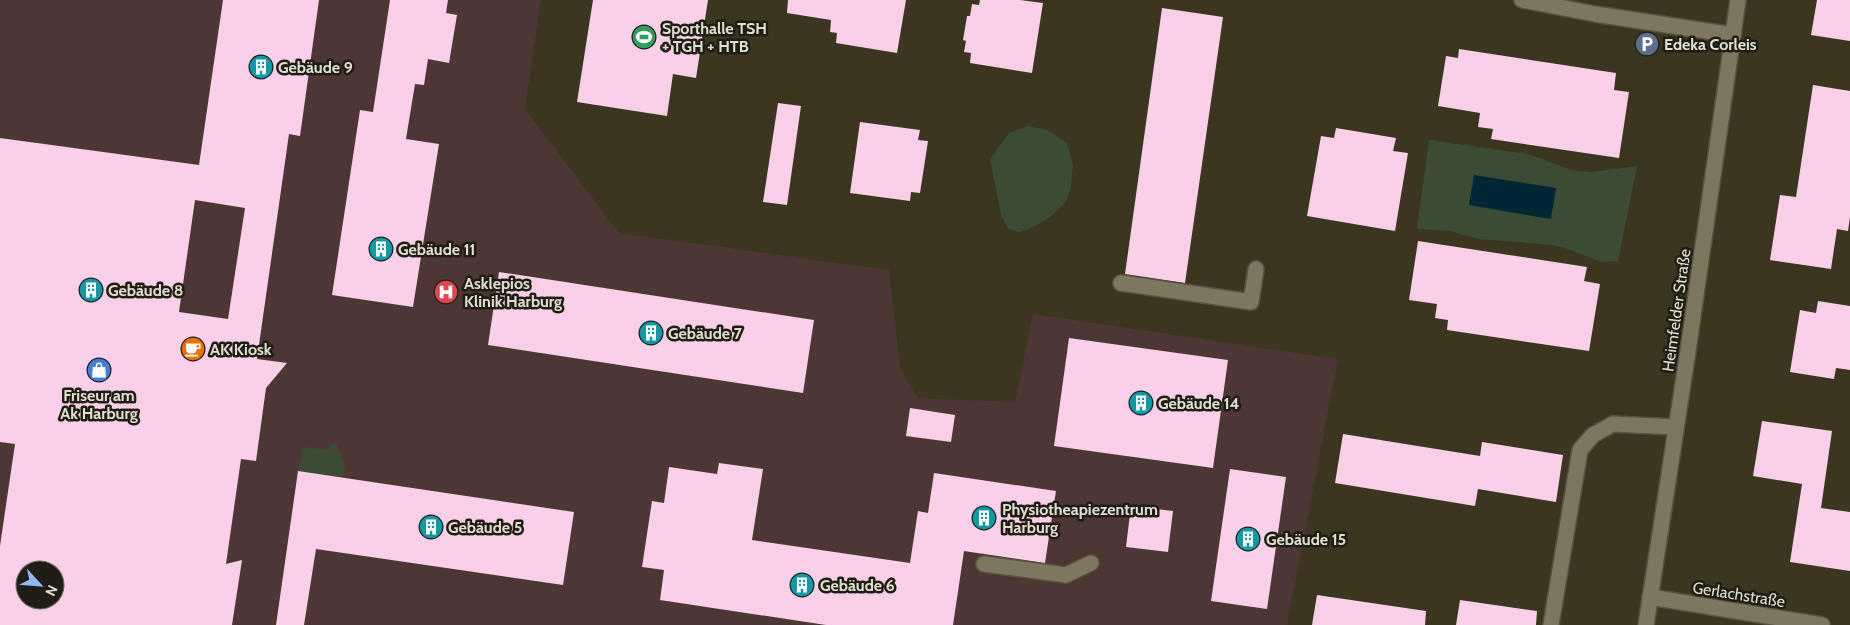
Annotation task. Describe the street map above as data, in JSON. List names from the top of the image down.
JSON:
{
  "streets": {
    "street": ["Heimfelder Straße", "Gerlachstraße"]
  },
  "crossings": [
    ["Heimfelder Straße", "Gerlachstraße"]
  ],
  "places": {
    "sports": ["Sporthalle TSH + TGH + HTB"],
    "parking": ["Edeka Corleis"],
    "building": [
      "Gebäude 9",
      "Gebäude 11",
      "Gebäude 8",
      "Gebäude 7",
      "Gebäude 14",
      "Physiotheapiezentrum Harburg",
      "Gebäude 5",
      "Gebäude 15",
      "Gebäude 6"
    ],
    "hospital": ["Asklepios Klinik Harburg"],
    "cafe": ["AK Kiosk"],
    "shop": ["Friseur am Ak Harburg"]
  },
  "north": "bottom right"
}
